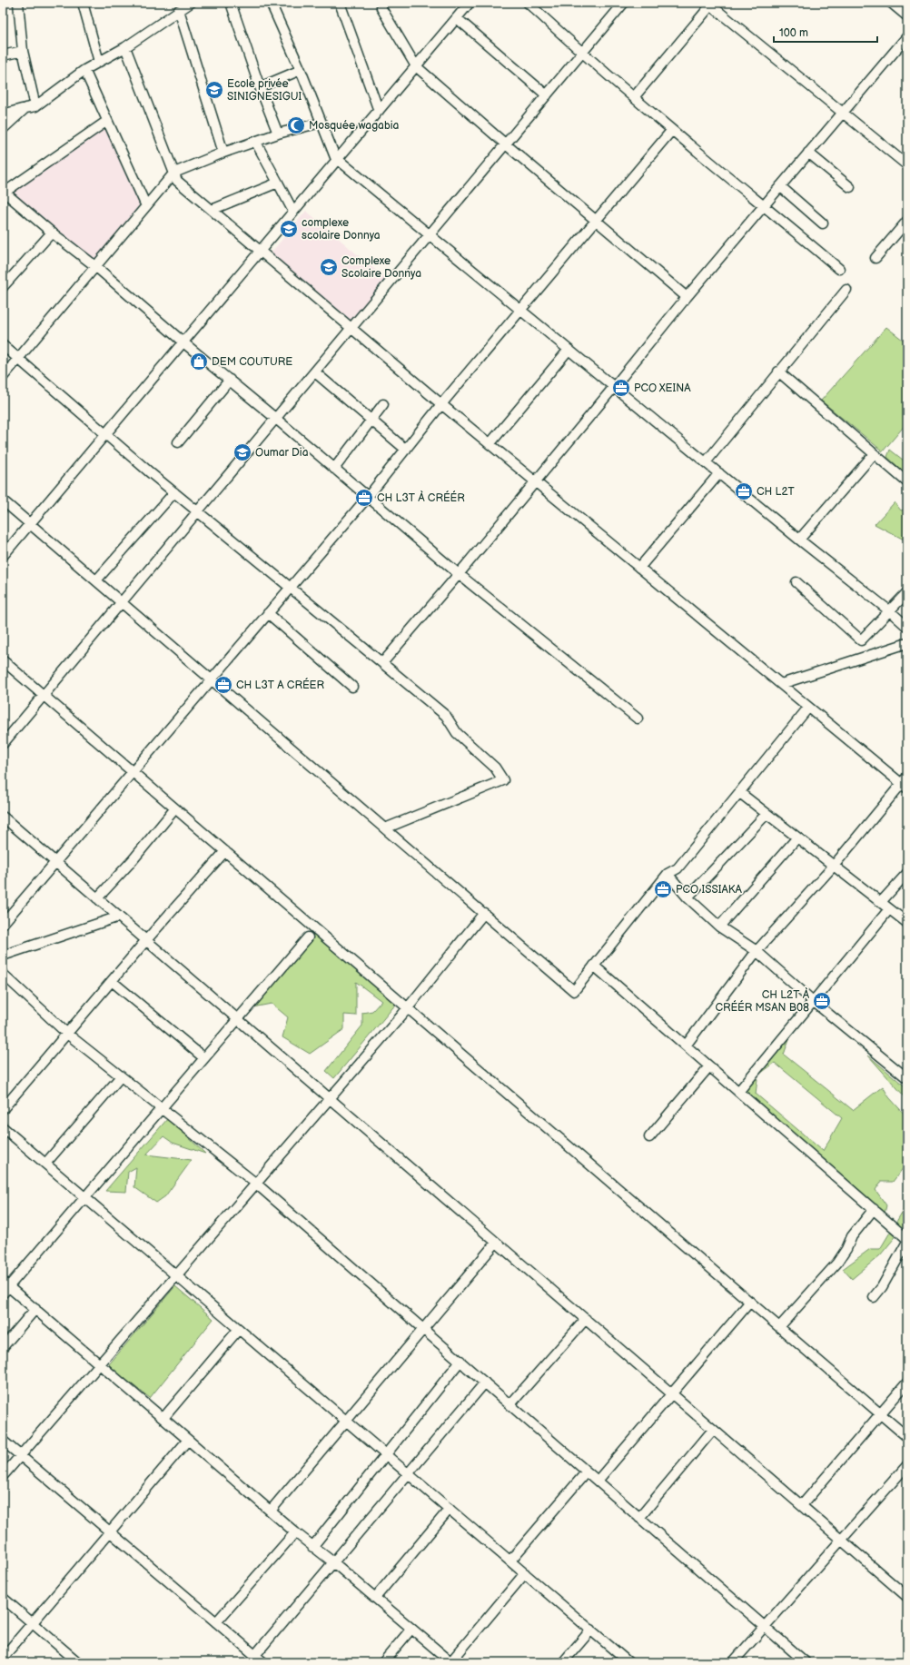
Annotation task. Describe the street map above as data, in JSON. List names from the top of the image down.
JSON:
{
  "places": {
    "school or university": [
      "Ecole privée SINIGNESIGUI",
      "complexe scolaire Donnya",
      "Complexe Scolaire Donnya",
      "Oumar Dia"
    ],
    "mosque": ["Mosquée wagabia"],
    "shop": ["DEM COUTURE"],
    "office": [
      "PCO XEINA",
      "CH L2T",
      "CH L3T À CRÉÉR",
      "CH L3T A CRÉER",
      "PCO ISSIAKA",
      "CH L2T À CRÉÉR MSAN B08"
    ]
  },
  "scale_bar": "100 m"
}
